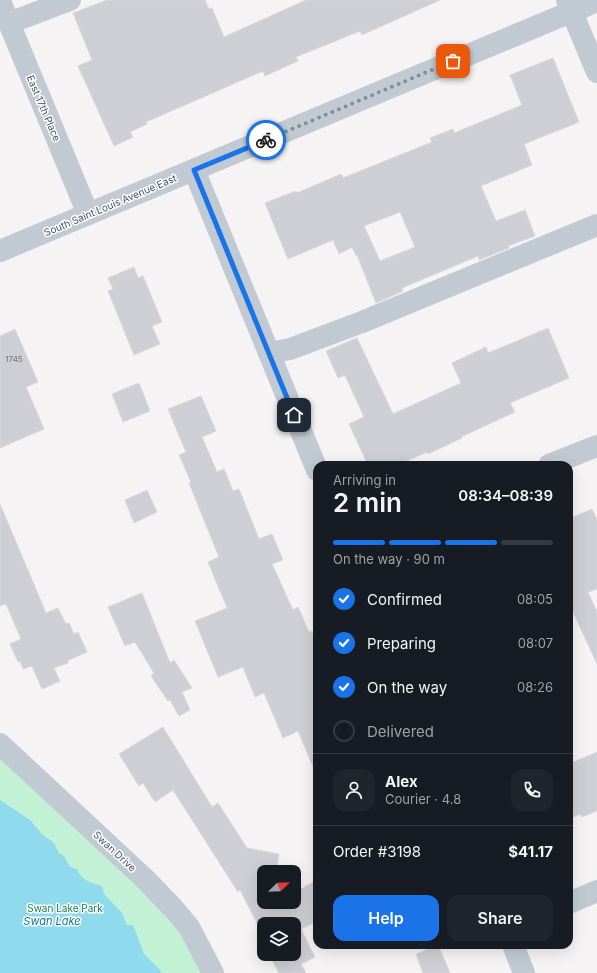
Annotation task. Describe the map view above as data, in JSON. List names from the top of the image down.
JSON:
{
  "streets": {
    "street": ["East 17th Place", "South Saint Louis Avenue East", "Swan Drive"]
  },
  "crossings": [
    ["East 17th Place", "South Saint Louis Avenue East"]
  ],
  "water": ["Swan Lake"],
  "parks": ["Swan Lake Park"],
  "house_numbers": ["1745"],
  "north": "top right",
  "page": {
    "heading": ["2 min", "Arriving in", "08:34–08:39"],
    "panel": [
      "Alex",
      "Courier · 4.8",
      "Order #3198",
      "$41.17"
    ],
    "bar": "On the way · 90 m",
    "list": [
      ["Confirmed", "08:05"],
      ["Preparing", "08:07"],
      ["On the way", "08:26"],
      "Delivered"
    ],
    "buttons": ["Help", "Share"]
  }
}
